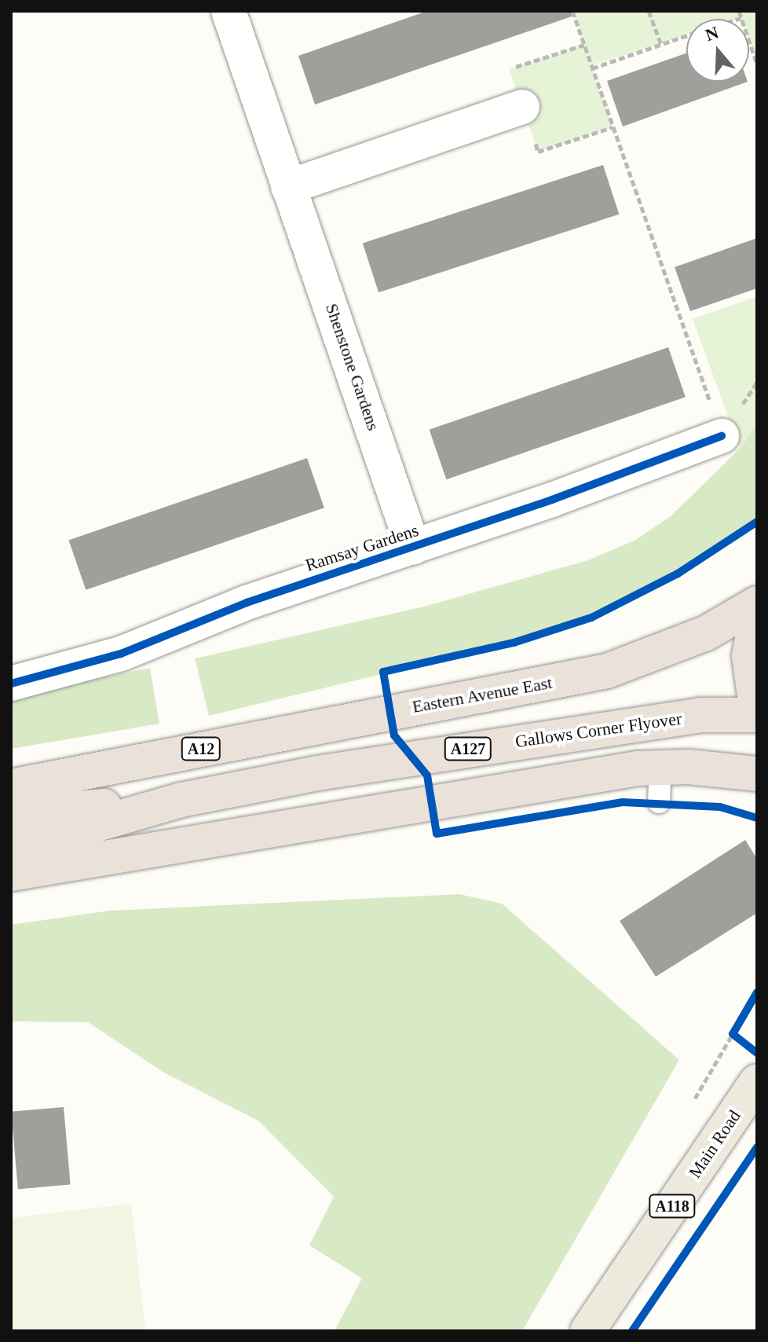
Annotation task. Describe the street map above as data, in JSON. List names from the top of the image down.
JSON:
{
  "streets": {
    "highway": [
      "Eastern Avenue East",
      "Gallows Corner Flyover",
      "A12",
      "A127"
    ],
    "main road": ["Main Road", "A118"],
    "street": ["Shenstone Gardens", "Ramsay Gardens"]
  },
  "crossings": [
    ["Shenstone Gardens", "Ramsay Gardens"],
    ["Gallows Corner Flyover", "A127"]
  ],
  "north": "top"
}
